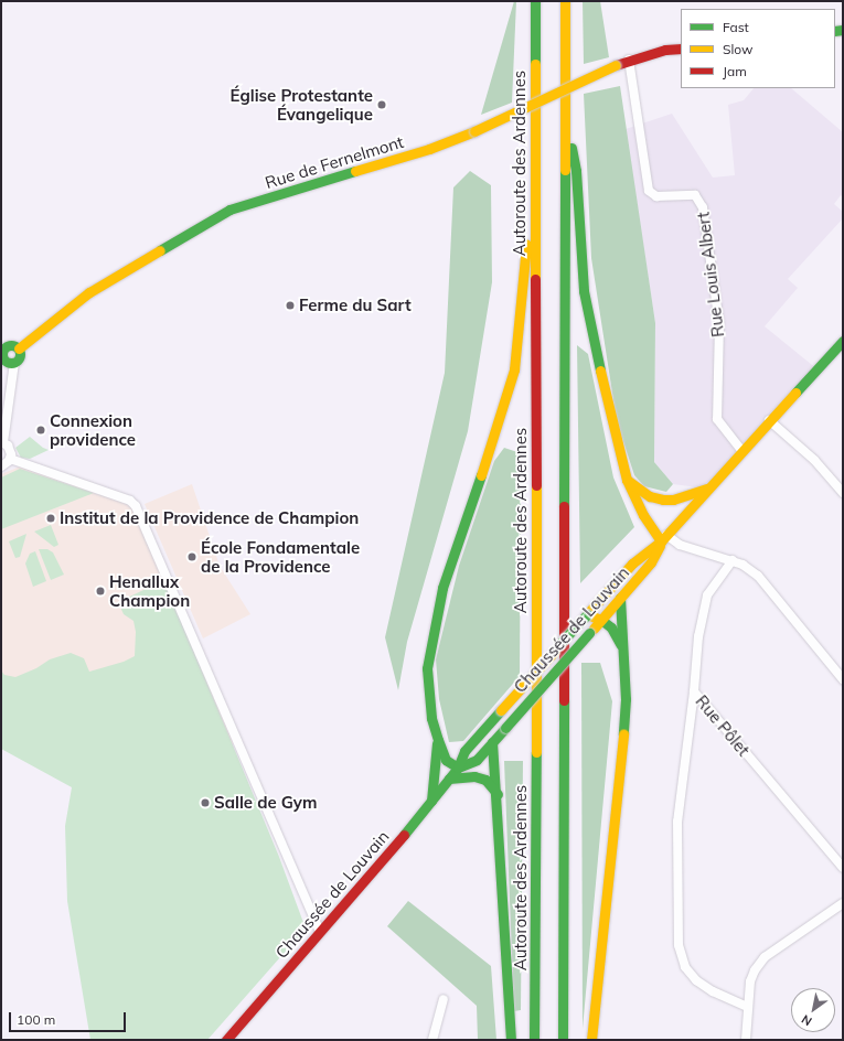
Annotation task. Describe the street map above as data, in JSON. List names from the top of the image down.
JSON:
{
  "streets": {
    "main road": ["Rue de Fernelmont", "Autoroute des Ardennes", "Chaussée de Louvain"],
    "street": ["Rue Louis Albert", "Rue Pôlet"]
  },
  "crossings": [
    ["Rue de Fernelmont", "Rue Louis Albert"],
    ["Rue Louis Albert", "Chaussée de Louvain"]
  ],
  "places": [
    "Église Protestante Évangelique",
    "Ferme du Sart",
    "Connexion providence",
    "Institut de la Providence de Champion",
    "École Fondamentale de la Providence",
    "Henallux Champion",
    "Salle de Gym"
  ],
  "legend": ["Fast", "Slow", "Jam"],
  "scale_bar": "100 m",
  "north": "bottom left"
}
